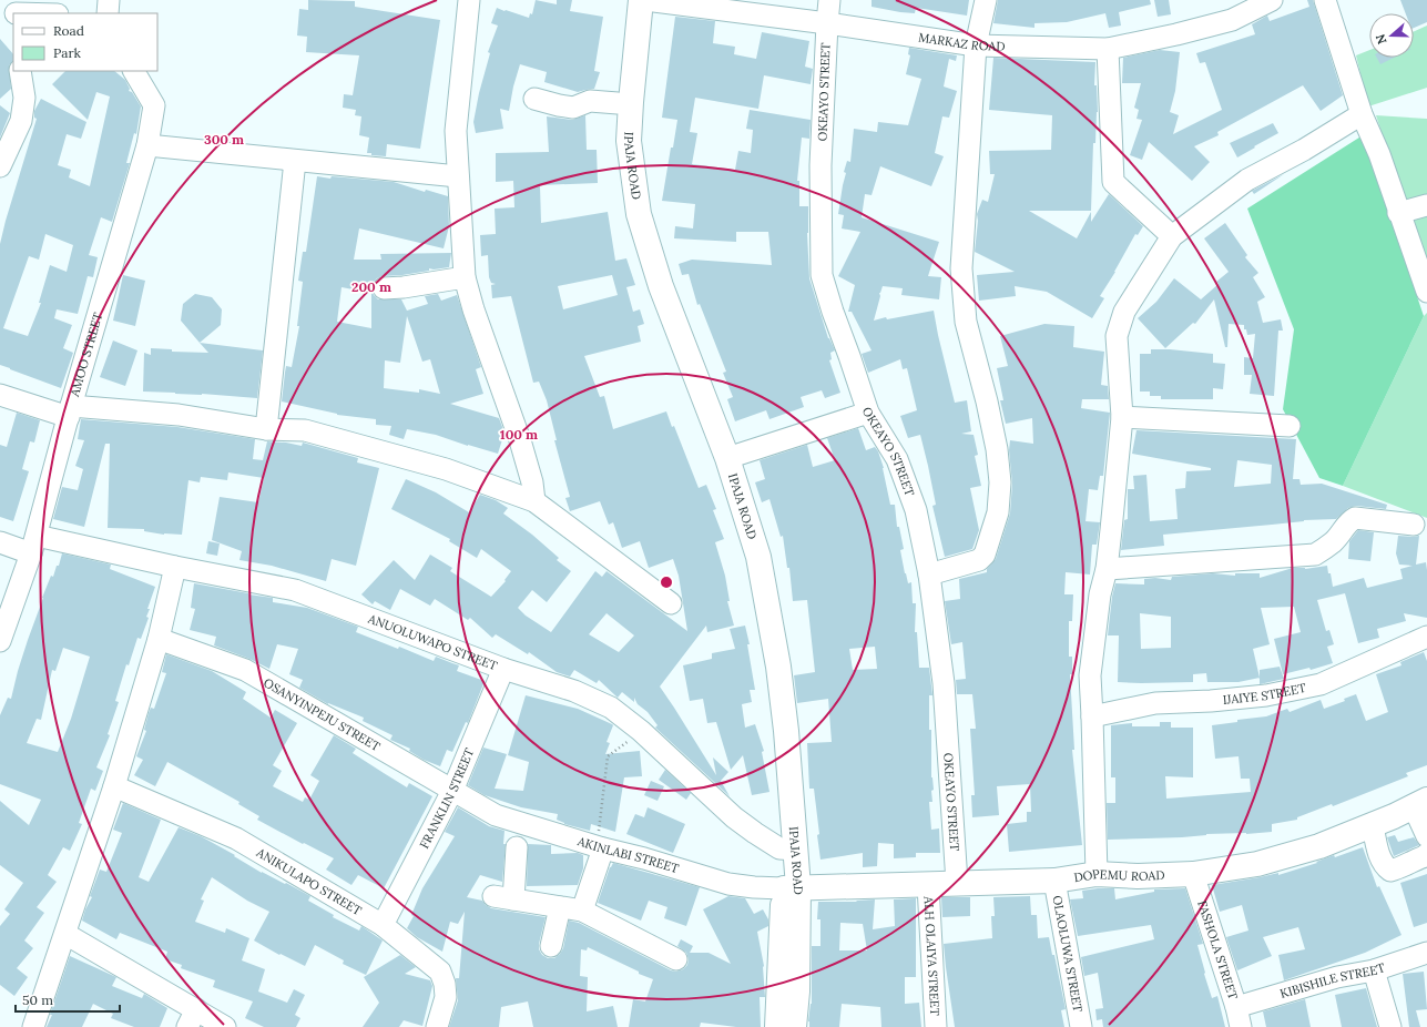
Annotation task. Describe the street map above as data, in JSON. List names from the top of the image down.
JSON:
{
  "streets": {
    "main road": ["IPAJA ROAD", "DOPEMU ROAD"],
    "street": [
      "MARKAZ ROAD",
      "OKEAYO STREET",
      "AMOO STREET",
      "ANUOLUWAPO STREET",
      "IJAIYE STREET",
      "OSANYINPEJU STREET",
      "FRANKLIN STREET",
      "AKINLABI STREET",
      "ANIKULAPO STREET",
      "FASHOLA STREET",
      "OLAOLUWA STREET",
      "ALH OLAIYA STREET",
      "KIBISHILE STREET"
    ]
  },
  "crossings": [
    ["MARKAZ ROAD", "OKEAYO STREET"],
    ["OKEAYO STREET", "DOPEMU ROAD"],
    ["IPAJA ROAD", "ANUOLUWAPO STREET"],
    ["IPAJA ROAD", "AKINLABI STREET"],
    ["IPAJA ROAD", "DOPEMU ROAD"],
    ["AMOO STREET", "ANUOLUWAPO STREET"],
    ["ANUOLUWAPO STREET", "FRANKLIN STREET"],
    ["OSANYINPEJU STREET", "FRANKLIN STREET"],
    ["OSANYINPEJU STREET", "AKINLABI STREET"],
    ["FRANKLIN STREET", "ANIKULAPO STREET"],
    ["AKINLABI STREET", "DOPEMU ROAD"],
    ["DOPEMU ROAD", "FASHOLA STREET"],
    ["DOPEMU ROAD", "OLAOLUWA STREET"],
    ["DOPEMU ROAD", "ALH OLAIYA STREET"],
    ["FASHOLA STREET", "KIBISHILE STREET"]
  ],
  "legend": ["Road", "Park"],
  "scale_bar": "50 m",
  "north": "left",
  "rings": ["300 m", "200 m", "100 m"]
}
